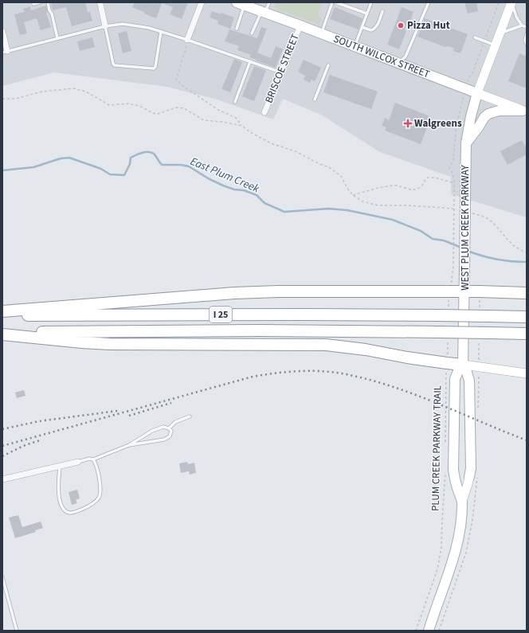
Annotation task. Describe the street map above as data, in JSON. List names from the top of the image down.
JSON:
{
  "streets": {
    "highway": ["I 25"],
    "main road": ["SOUTH WILCOX STREET", "WEST PLUM CREEK PARKWAY"],
    "street": ["BRISCOE STREET"],
    "path": ["PLUM CREEK PARKWAY TRAIL"]
  },
  "crossings": [
    ["SOUTH WILCOX STREET", "BRISCOE STREET"],
    ["SOUTH WILCOX STREET", "WEST PLUM CREEK PARKWAY"],
    ["I 25", "PLUM CREEK PARKWAY TRAIL"]
  ],
  "water": ["East Plum Creek"],
  "places": {
    "other": ["Pizza Hut"],
    "health": ["Walgreens"]
  }
}
